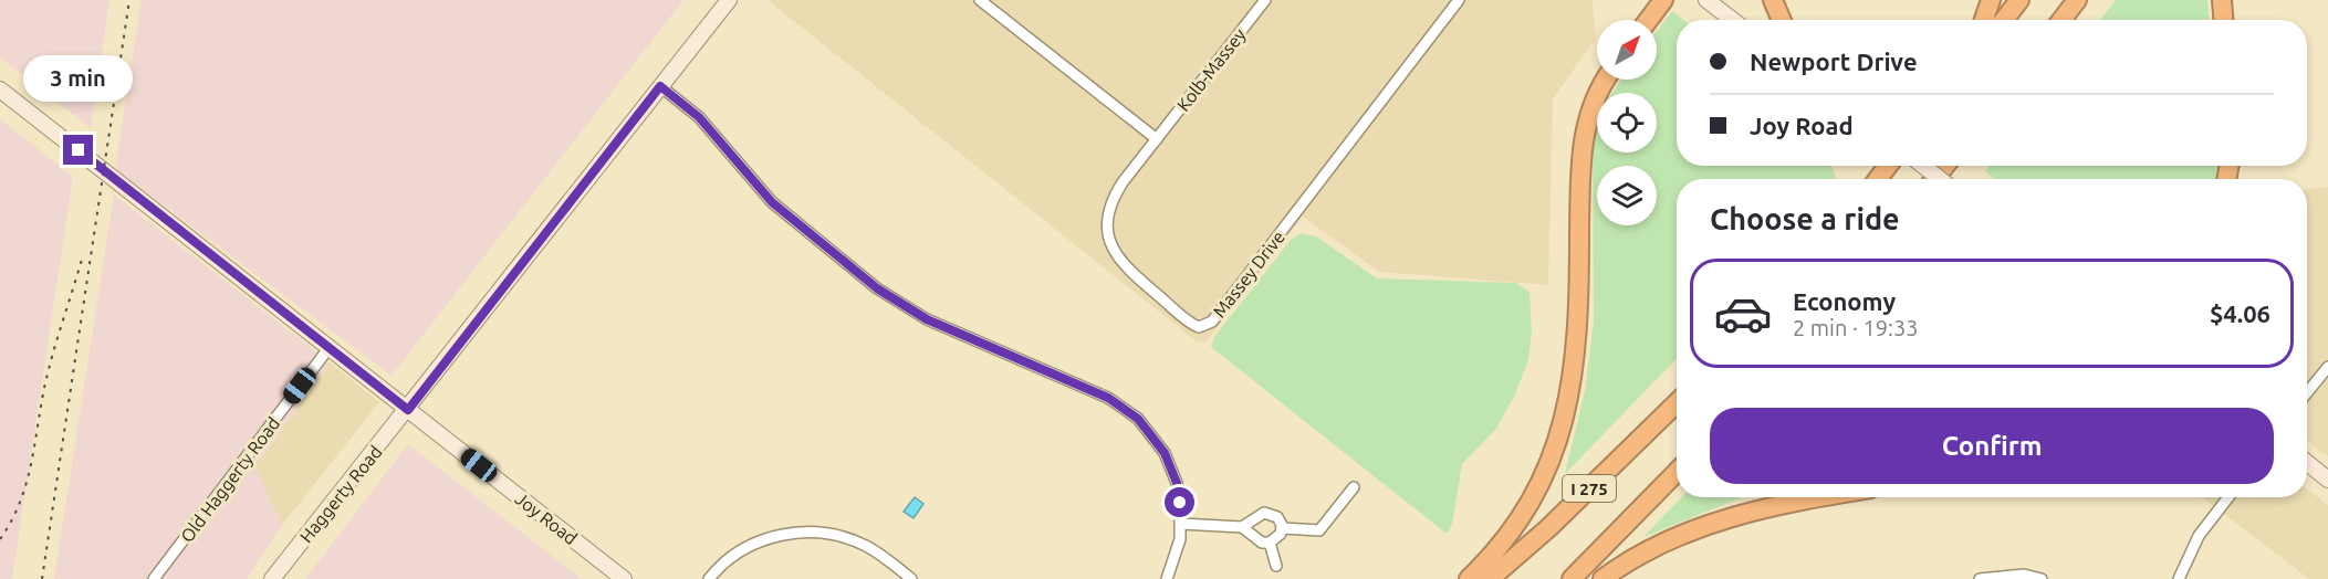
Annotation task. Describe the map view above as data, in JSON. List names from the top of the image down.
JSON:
{
  "streets": {
    "highway": ["I 275"],
    "main road": ["Haggerty Road", "Joy Road"],
    "street": ["Kolb-Massey", "Massey Drive", "Old Haggerty Road"]
  },
  "crossings": [
    ["Kolb-Massey", "Massey Drive"],
    ["Old Haggerty Road", "Joy Road"],
    ["Haggerty Road", "Joy Road"]
  ],
  "north": "top right",
  "page": {
    "banner": ["Newport Drive", "Joy Road"],
    "bubble": "3 min",
    "heading": "Choose a ride",
    "list": [
      {
        "name": "Economy",
        "note": "2 min · 19:33",
        "value": "$4.06"
      }
    ],
    "buttons": "Confirm"
  }
}
